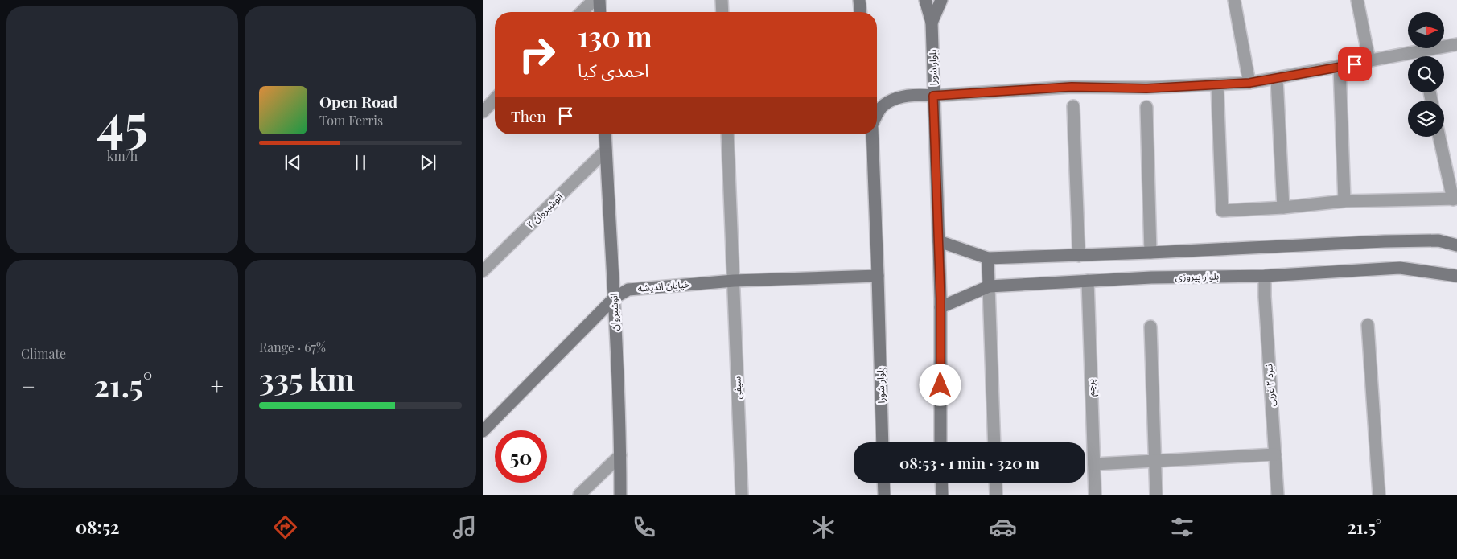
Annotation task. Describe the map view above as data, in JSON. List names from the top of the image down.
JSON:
{
  "streets": {
    "street": [
      "بلوار شورا",
      "انوشیروان ۲",
      "بلوار پیروزی",
      "خیابان اندیشه",
      "انوشیروان",
      "نبرد ۲ غربی",
      "سیفی",
      "پرچم"
    ]
  },
  "crossings": [
    ["بلوار شورا", "بلوار پیروزی"],
    ["بلوار شورا", "خیابان اندیشه"],
    ["انوشیروان ۲", "انوشیروان"],
    ["بلوار پیروزی", "نبرد ۲ غربی"],
    ["بلوار پیروزی", "پرچم"],
    ["خیابان اندیشه", "انوشیروان"],
    ["خیابان اندیشه", "سیفی"]
  ],
  "north": "right",
  "page": {
    "tile": [
      ["45", "km/h"],
      "Climate",
      ["Range · 67%", "335 km"]
    ],
    "turn": ["130 m", "احمدی کیا"],
    "song": ["Open Road", "Tom Ferris"],
    "then": "Then",
    "heat": ["−", "21.5°", "+"],
    "limit": "50",
    "trip": "08:53 · 1 min · 320 m",
    "tabs": ["08:52", "21.5°"]
  }
}
